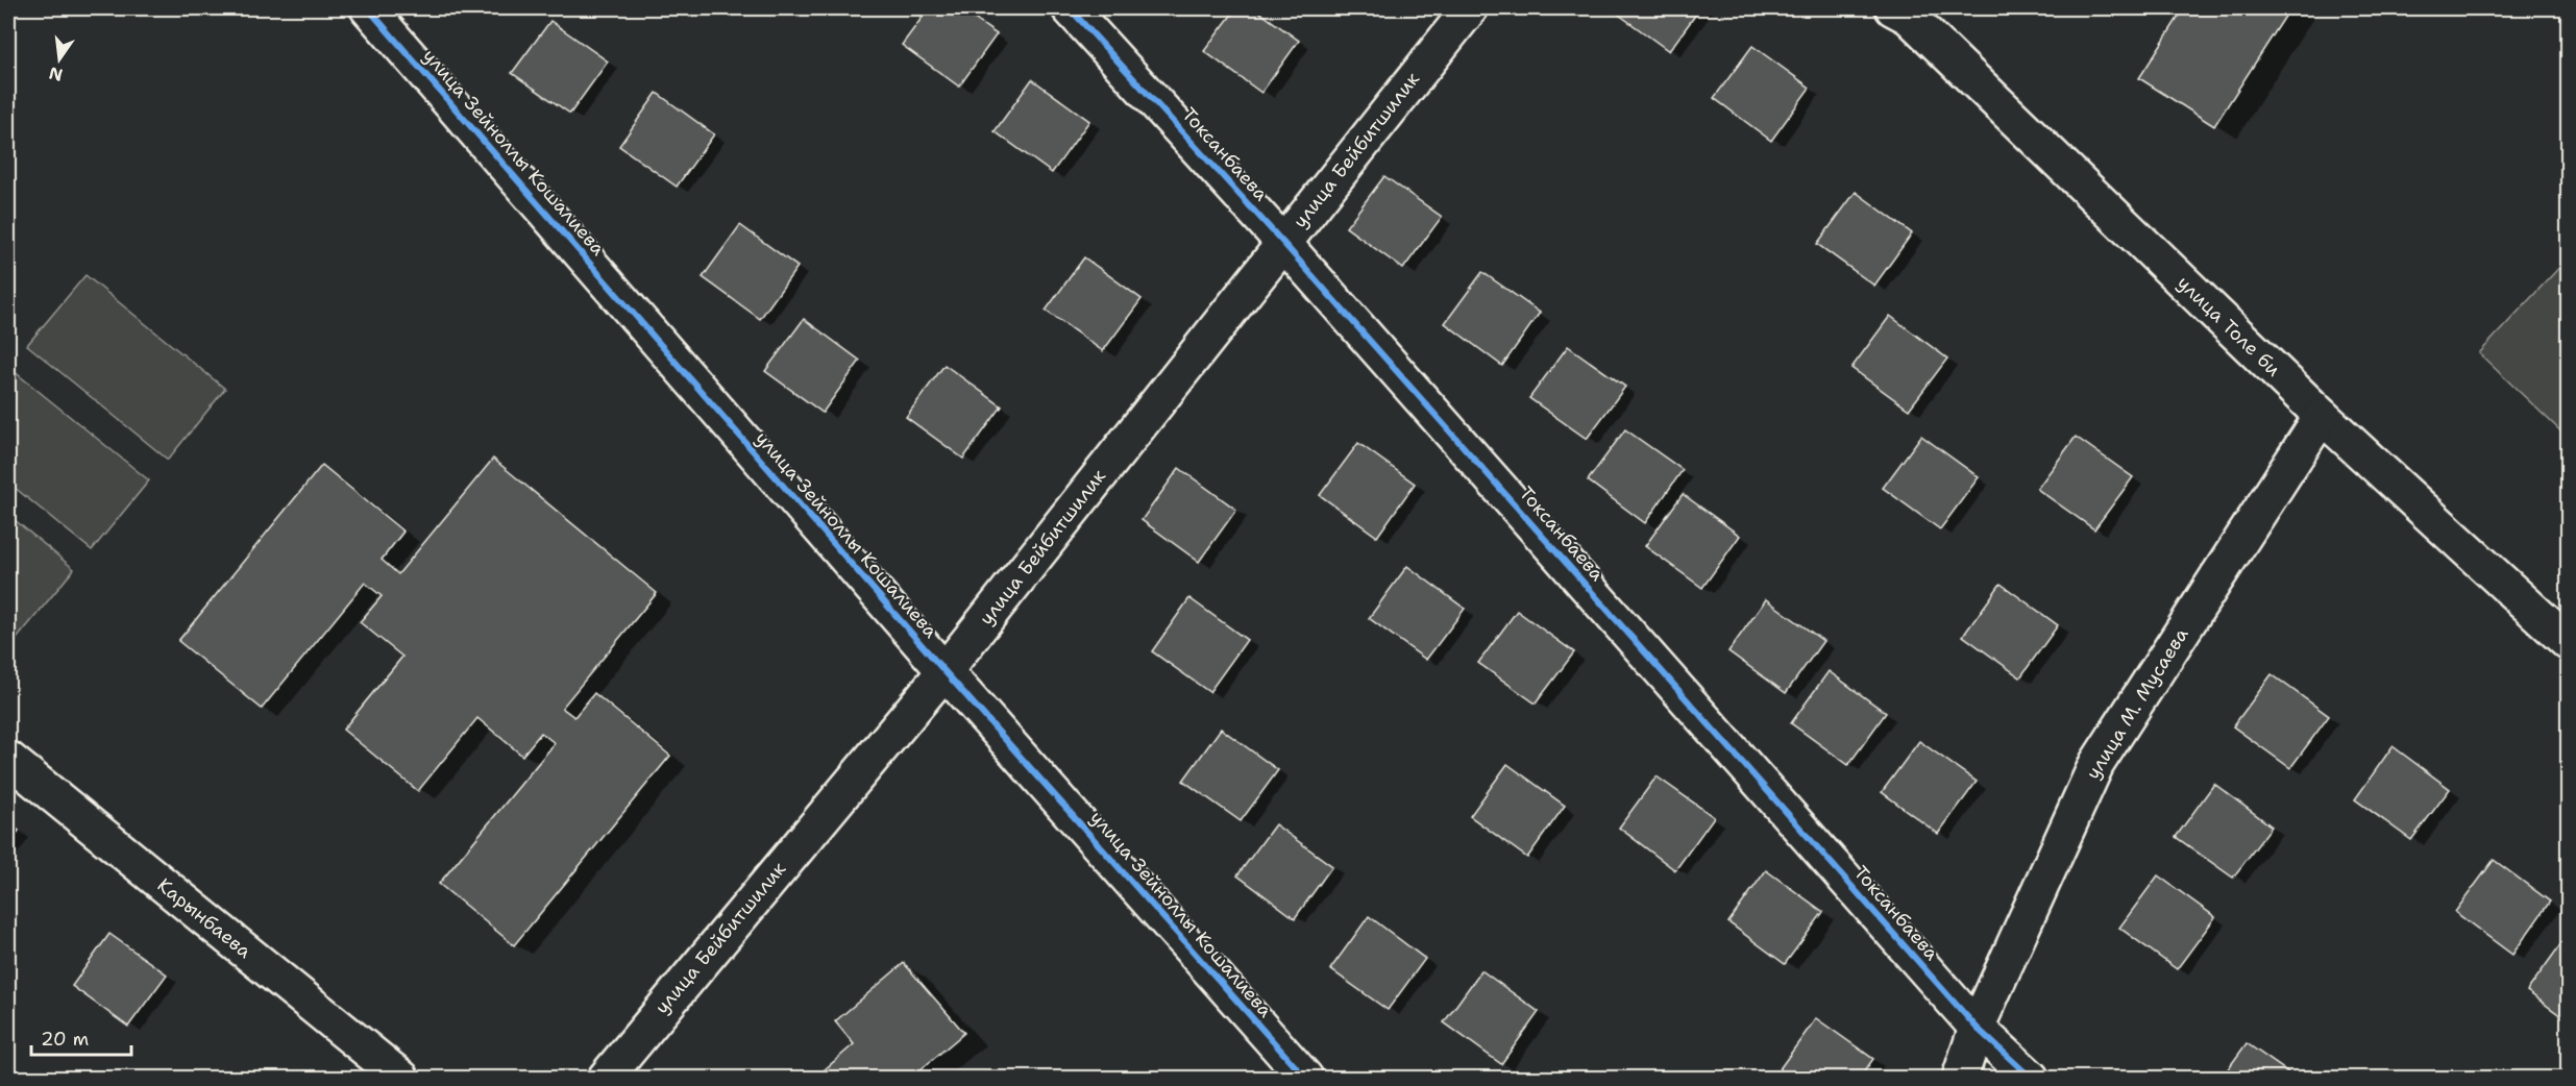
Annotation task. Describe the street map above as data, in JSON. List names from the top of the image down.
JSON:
{
  "streets": {
    "street": [
      "улица Бейбитшилик",
      "улица Зейноллы Кошалиева",
      "Токсанбаева",
      "улица Толе би",
      "улица М. Мусаева",
      "Карынбаева"
    ]
  },
  "crossings": [
    ["улица Бейбитшилик", "улица Зейноллы Кошалиева"],
    ["улица Бейбитшилик", "Токсанбаева"],
    ["Токсанбаева", "улица М. Мусаева"],
    ["улица Толе би", "улица М. Мусаева"]
  ],
  "scale_bar": "20 m",
  "north": "bottom"
}
